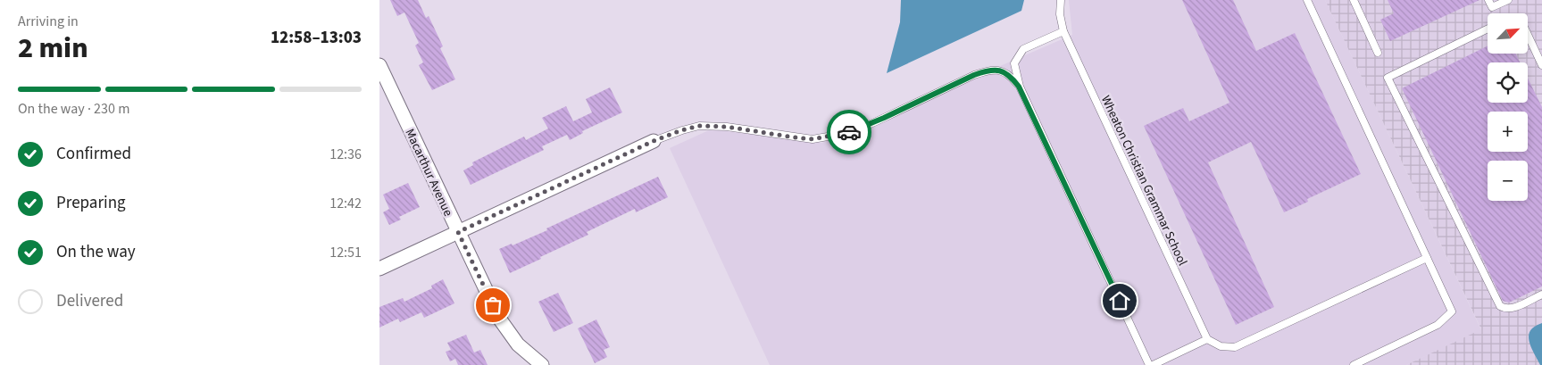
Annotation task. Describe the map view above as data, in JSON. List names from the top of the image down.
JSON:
{
  "streets": {
    "street": ["Macarthur Avenue"],
    "lane": ["Wheaton Christian Grammar School"]
  },
  "north": "top right",
  "page": {
    "heading": ["2 min", "Arriving in", "12:58–13:03"],
    "map_buttons": ["+", "−"],
    "bar": "On the way · 230 m",
    "list": [
      ["Confirmed", "12:36"],
      ["Preparing", "12:42"],
      ["On the way", "12:51"],
      "Delivered"
    ]
  }
}
